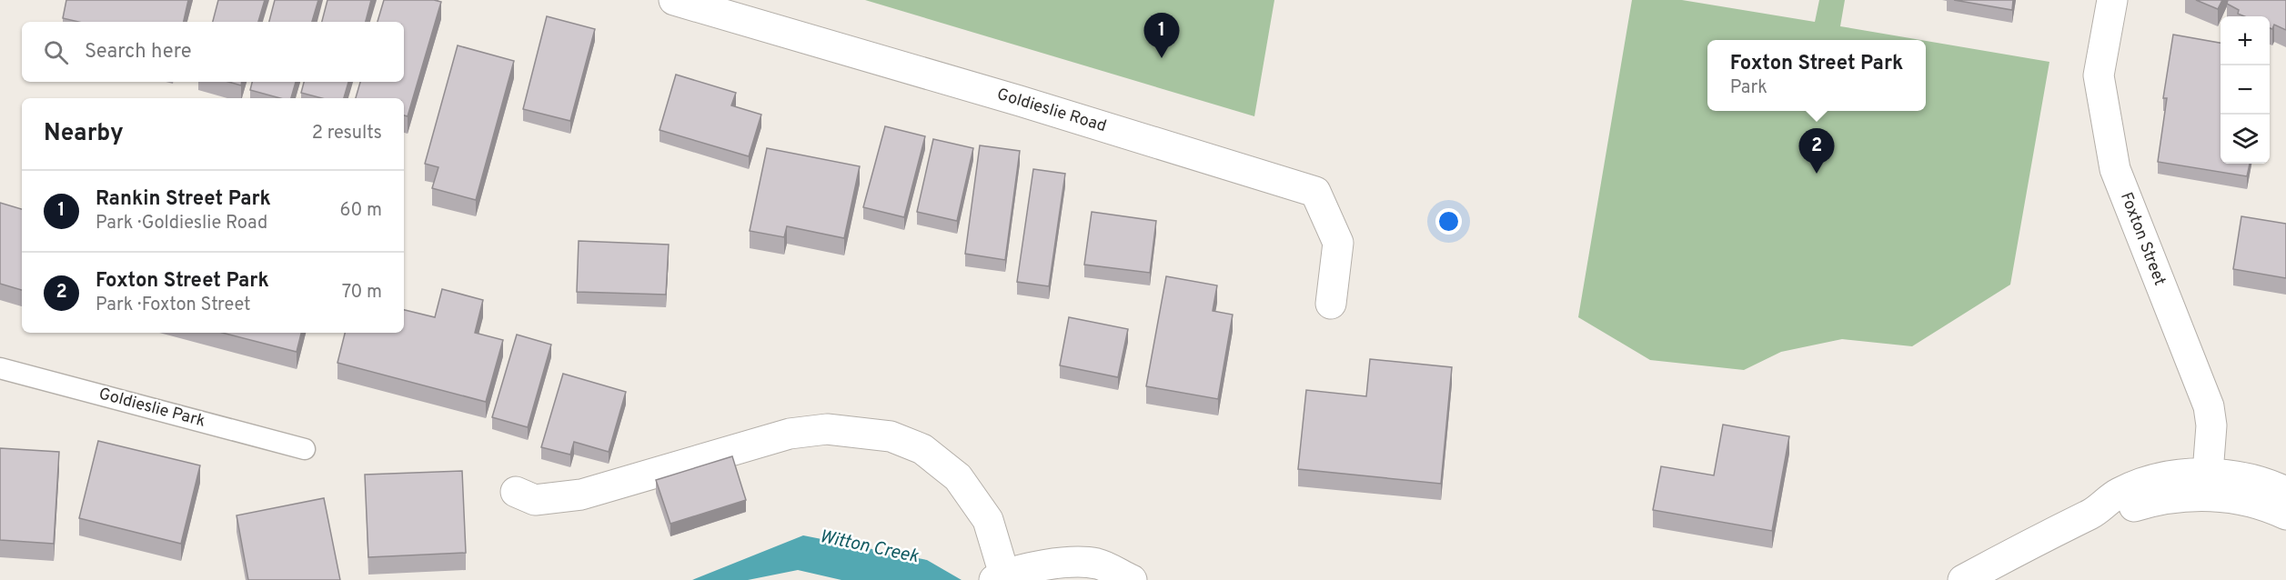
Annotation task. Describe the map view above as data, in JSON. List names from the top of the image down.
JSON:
{
  "streets": {
    "street": ["Goldieslie Road", "Foxton Street"],
    "lane": ["Goldieslie Park"]
  },
  "water": ["Witton Creek"],
  "page": {
    "pins": ["1", "2"],
    "map_buttons": ["+", "−"],
    "search": "Search here",
    "popup": ["Foxton Street Park", "Park"],
    "heading": ["Nearby", "2 results"],
    "list": [
      {
        "mark": "1",
        "name": "Rankin Street Park",
        "note": "Park · Goldieslie Road",
        "value": "60 m"
      },
      {
        "mark": "2",
        "name": "Foxton Street Park",
        "note": "Park · Foxton Street",
        "value": "70 m"
      }
    ]
  }
}
